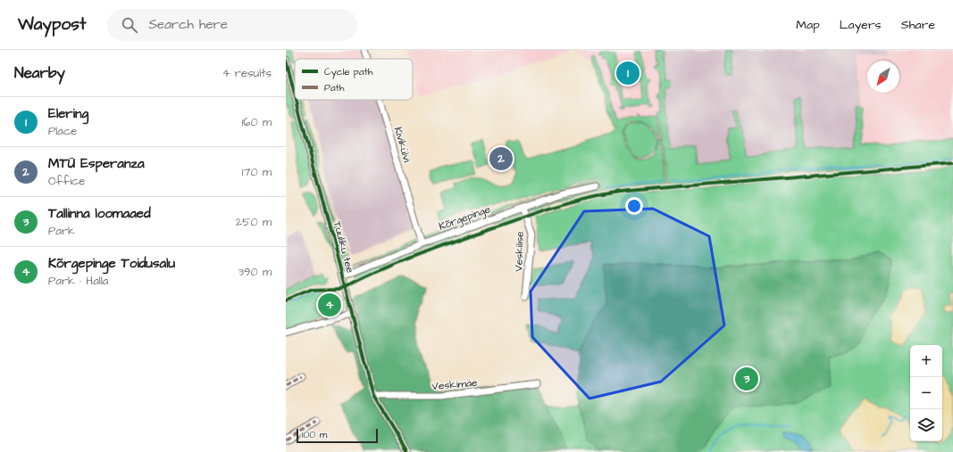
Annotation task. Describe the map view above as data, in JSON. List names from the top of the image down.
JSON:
{
  "streets": {
    "street": [
      "Kivikülvi",
      "Kõrgepinge",
      "Tuuliku tee",
      "Veskilise",
      "Veskimäe"
    ]
  },
  "crossings": [
    ["Kivikülvi", "Kõrgepinge"],
    ["Kõrgepinge", "Tuuliku tee"],
    ["Kõrgepinge", "Veskilise"],
    ["Tuuliku tee", "Veskimäe"]
  ],
  "legend": ["Cycle path", "Path"],
  "scale_bar": "100 m",
  "north": "bottom left",
  "page": {
    "header": "Waypost",
    "search": "Search here",
    "nav": ["Map", "Layers", "Share"],
    "heading": ["Nearby", "4 results"],
    "pins": [
      "1",
      "2",
      "4",
      "3"
    ],
    "list": [
      {
        "mark": "1",
        "name": "Elering",
        "note": "Place",
        "value": "160 m"
      },
      {
        "mark": "2",
        "name": "MTÜ Esperanza",
        "note": "Office",
        "value": "170 m"
      },
      {
        "mark": "3",
        "name": "Tallinna loomaaed",
        "note": "Park",
        "value": "250 m"
      },
      {
        "mark": "4",
        "name": "Kõrgepinge Toidusalu",
        "note": "Park · Halla",
        "value": "390 m"
      }
    ],
    "map_buttons": ["+", "−"],
    "scale": "100 m"
  }
}
